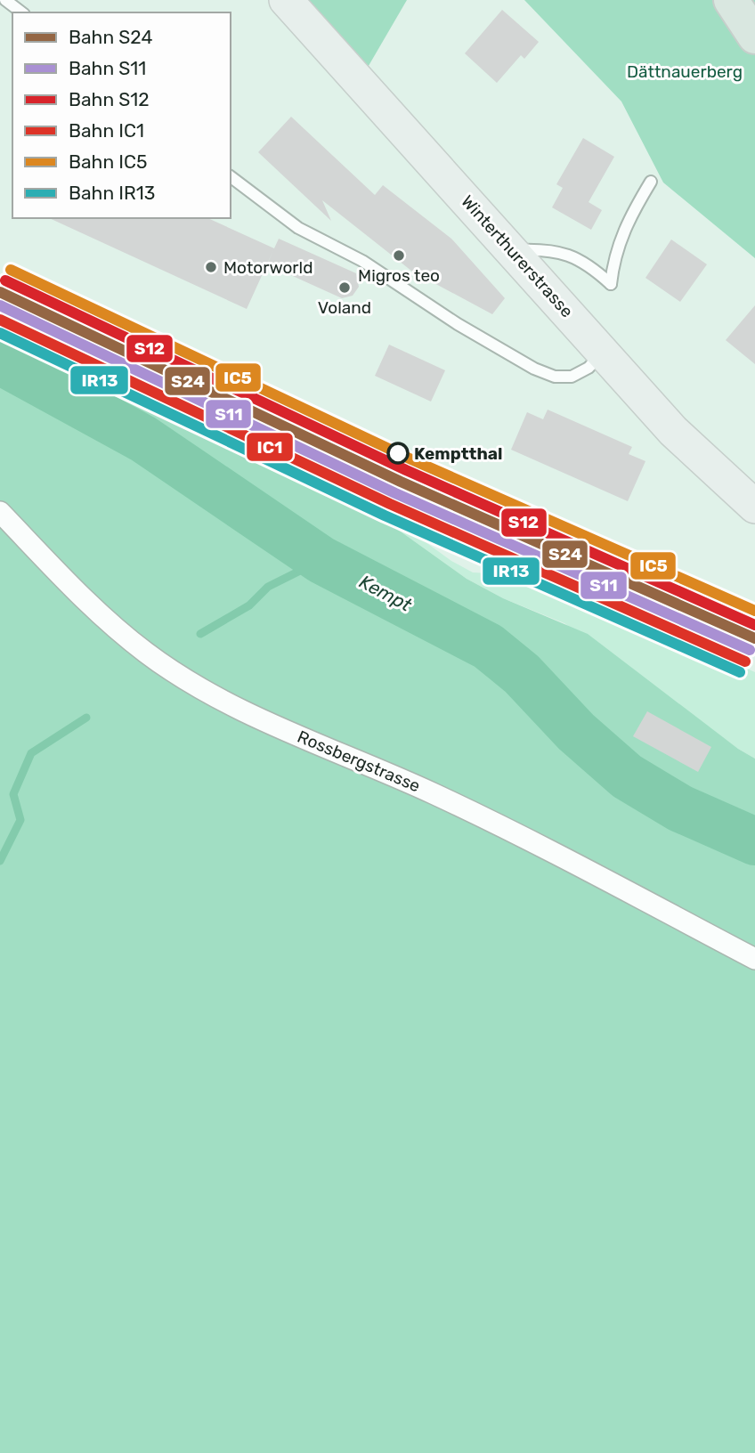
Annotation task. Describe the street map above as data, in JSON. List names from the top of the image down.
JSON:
{
  "streets": {
    "main road": ["Winterthurerstrasse"],
    "street": ["Rossbergstrasse"]
  },
  "water": ["Kempt"],
  "parks": ["Dättnauerberg"],
  "places": [
    "Migros teo",
    "Motorworld",
    "Voland",
    "Kemptthal"
  ],
  "lines": [
    "rail line IC5",
    "rail line S12",
    "rail line S24",
    "rail line S11",
    "rail line IC1",
    "rail line IR13"
  ],
  "legend": [
    "Bahn S24",
    "Bahn S11",
    "Bahn S12",
    "Bahn IC1",
    "Bahn IC5",
    "Bahn IR13"
  ]
}
